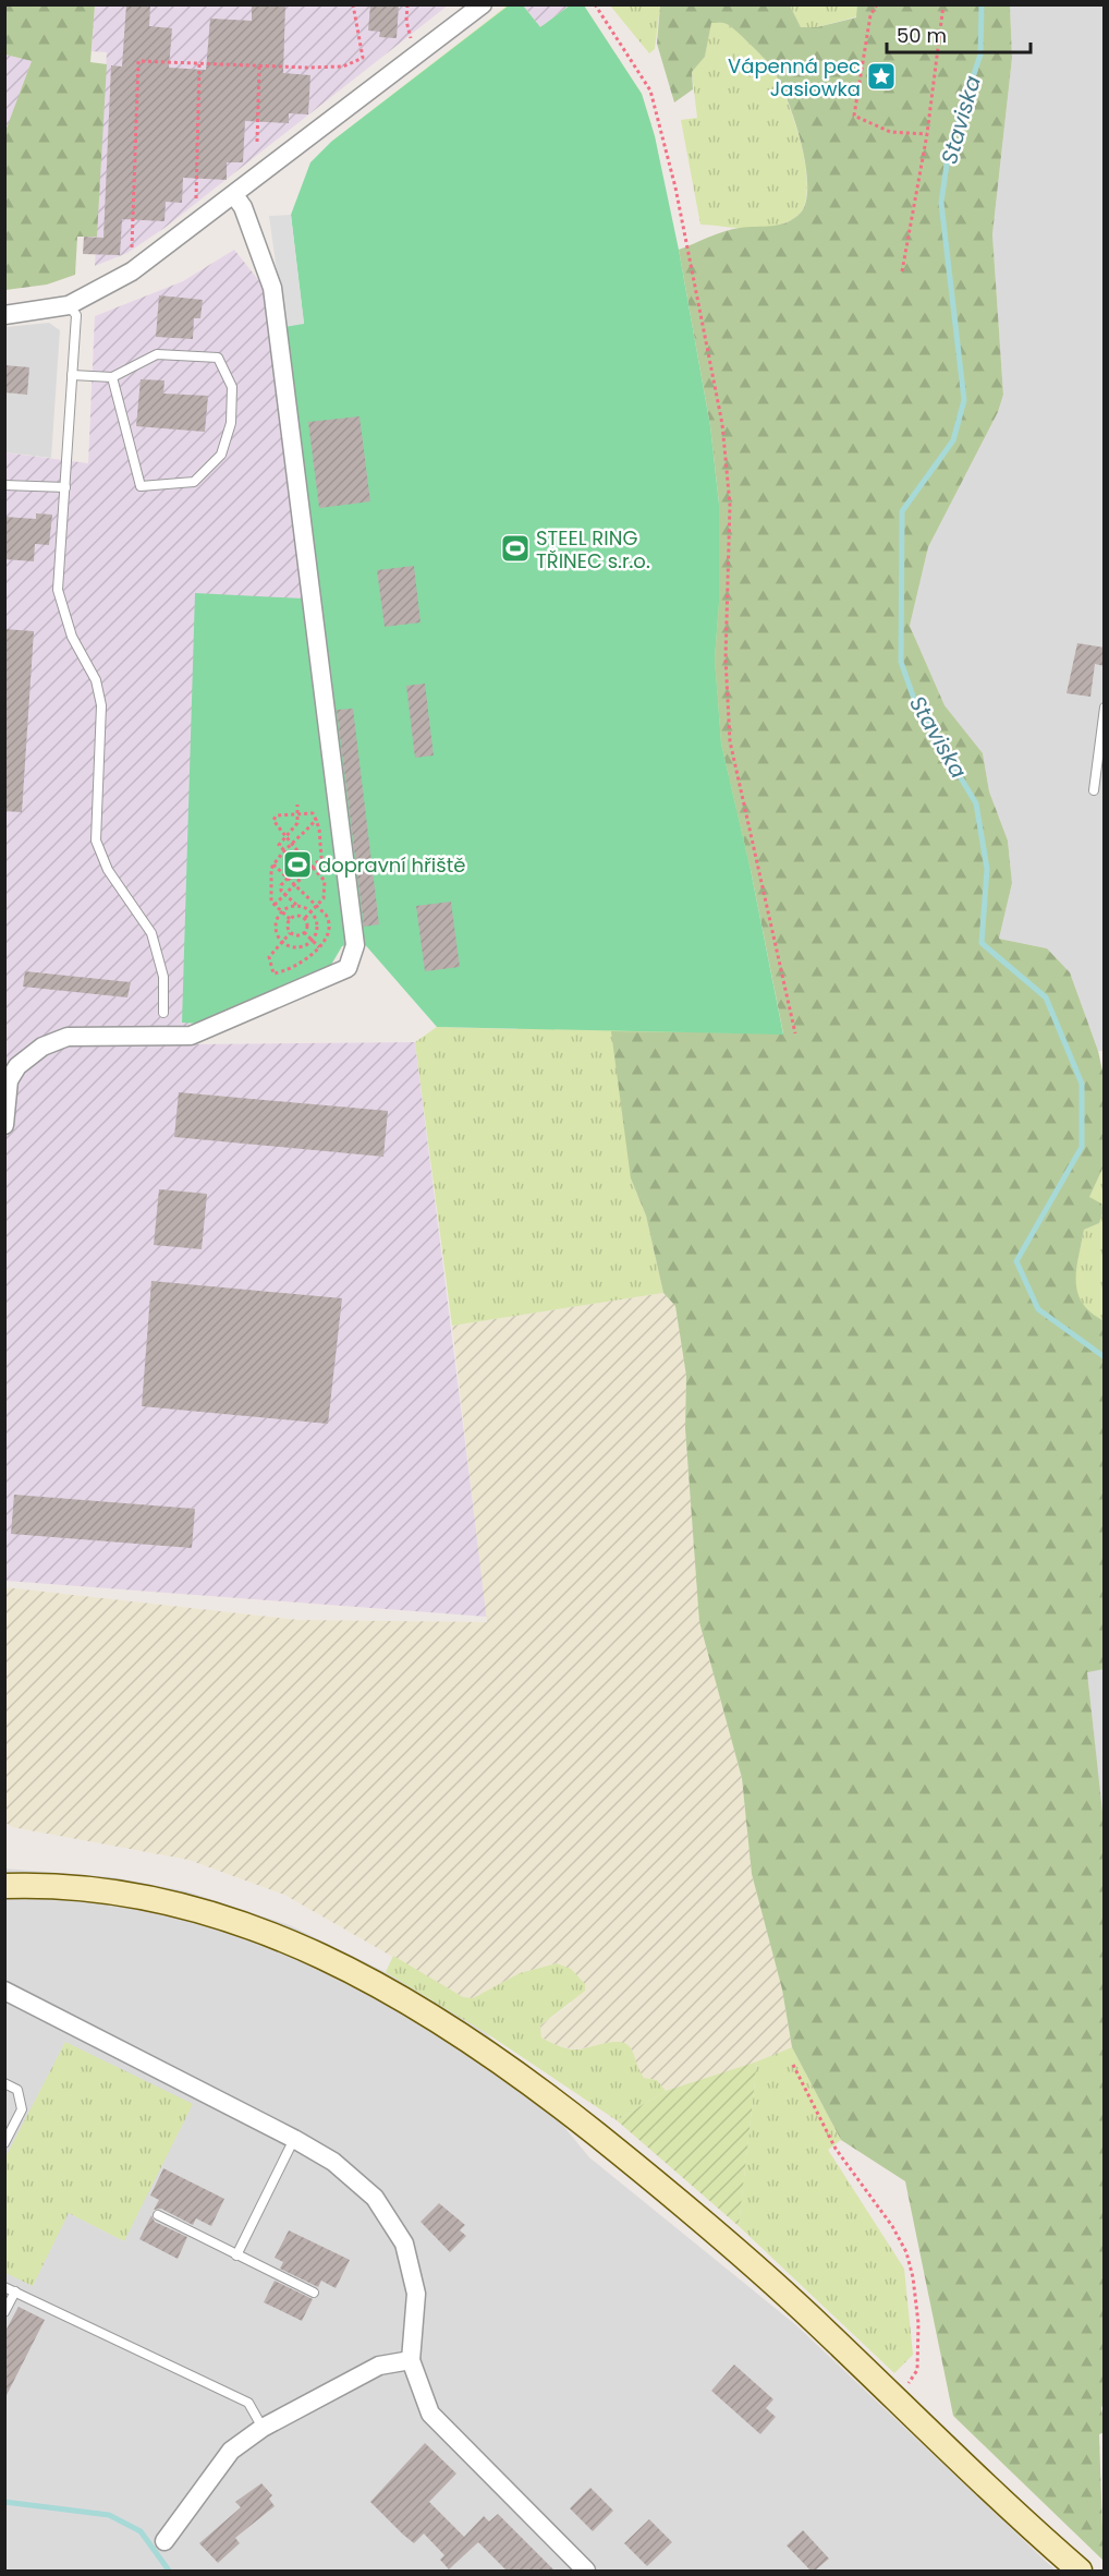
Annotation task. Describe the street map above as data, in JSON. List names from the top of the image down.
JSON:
{
  "water": ["Staviska"],
  "places": {
    "place": ["Vápenná pec Jasiowka"],
    "sports": ["STEEL RING TŘINEC s.r.o.", "dopravní hřiště"]
  },
  "scale_bar": "50 m"
}
